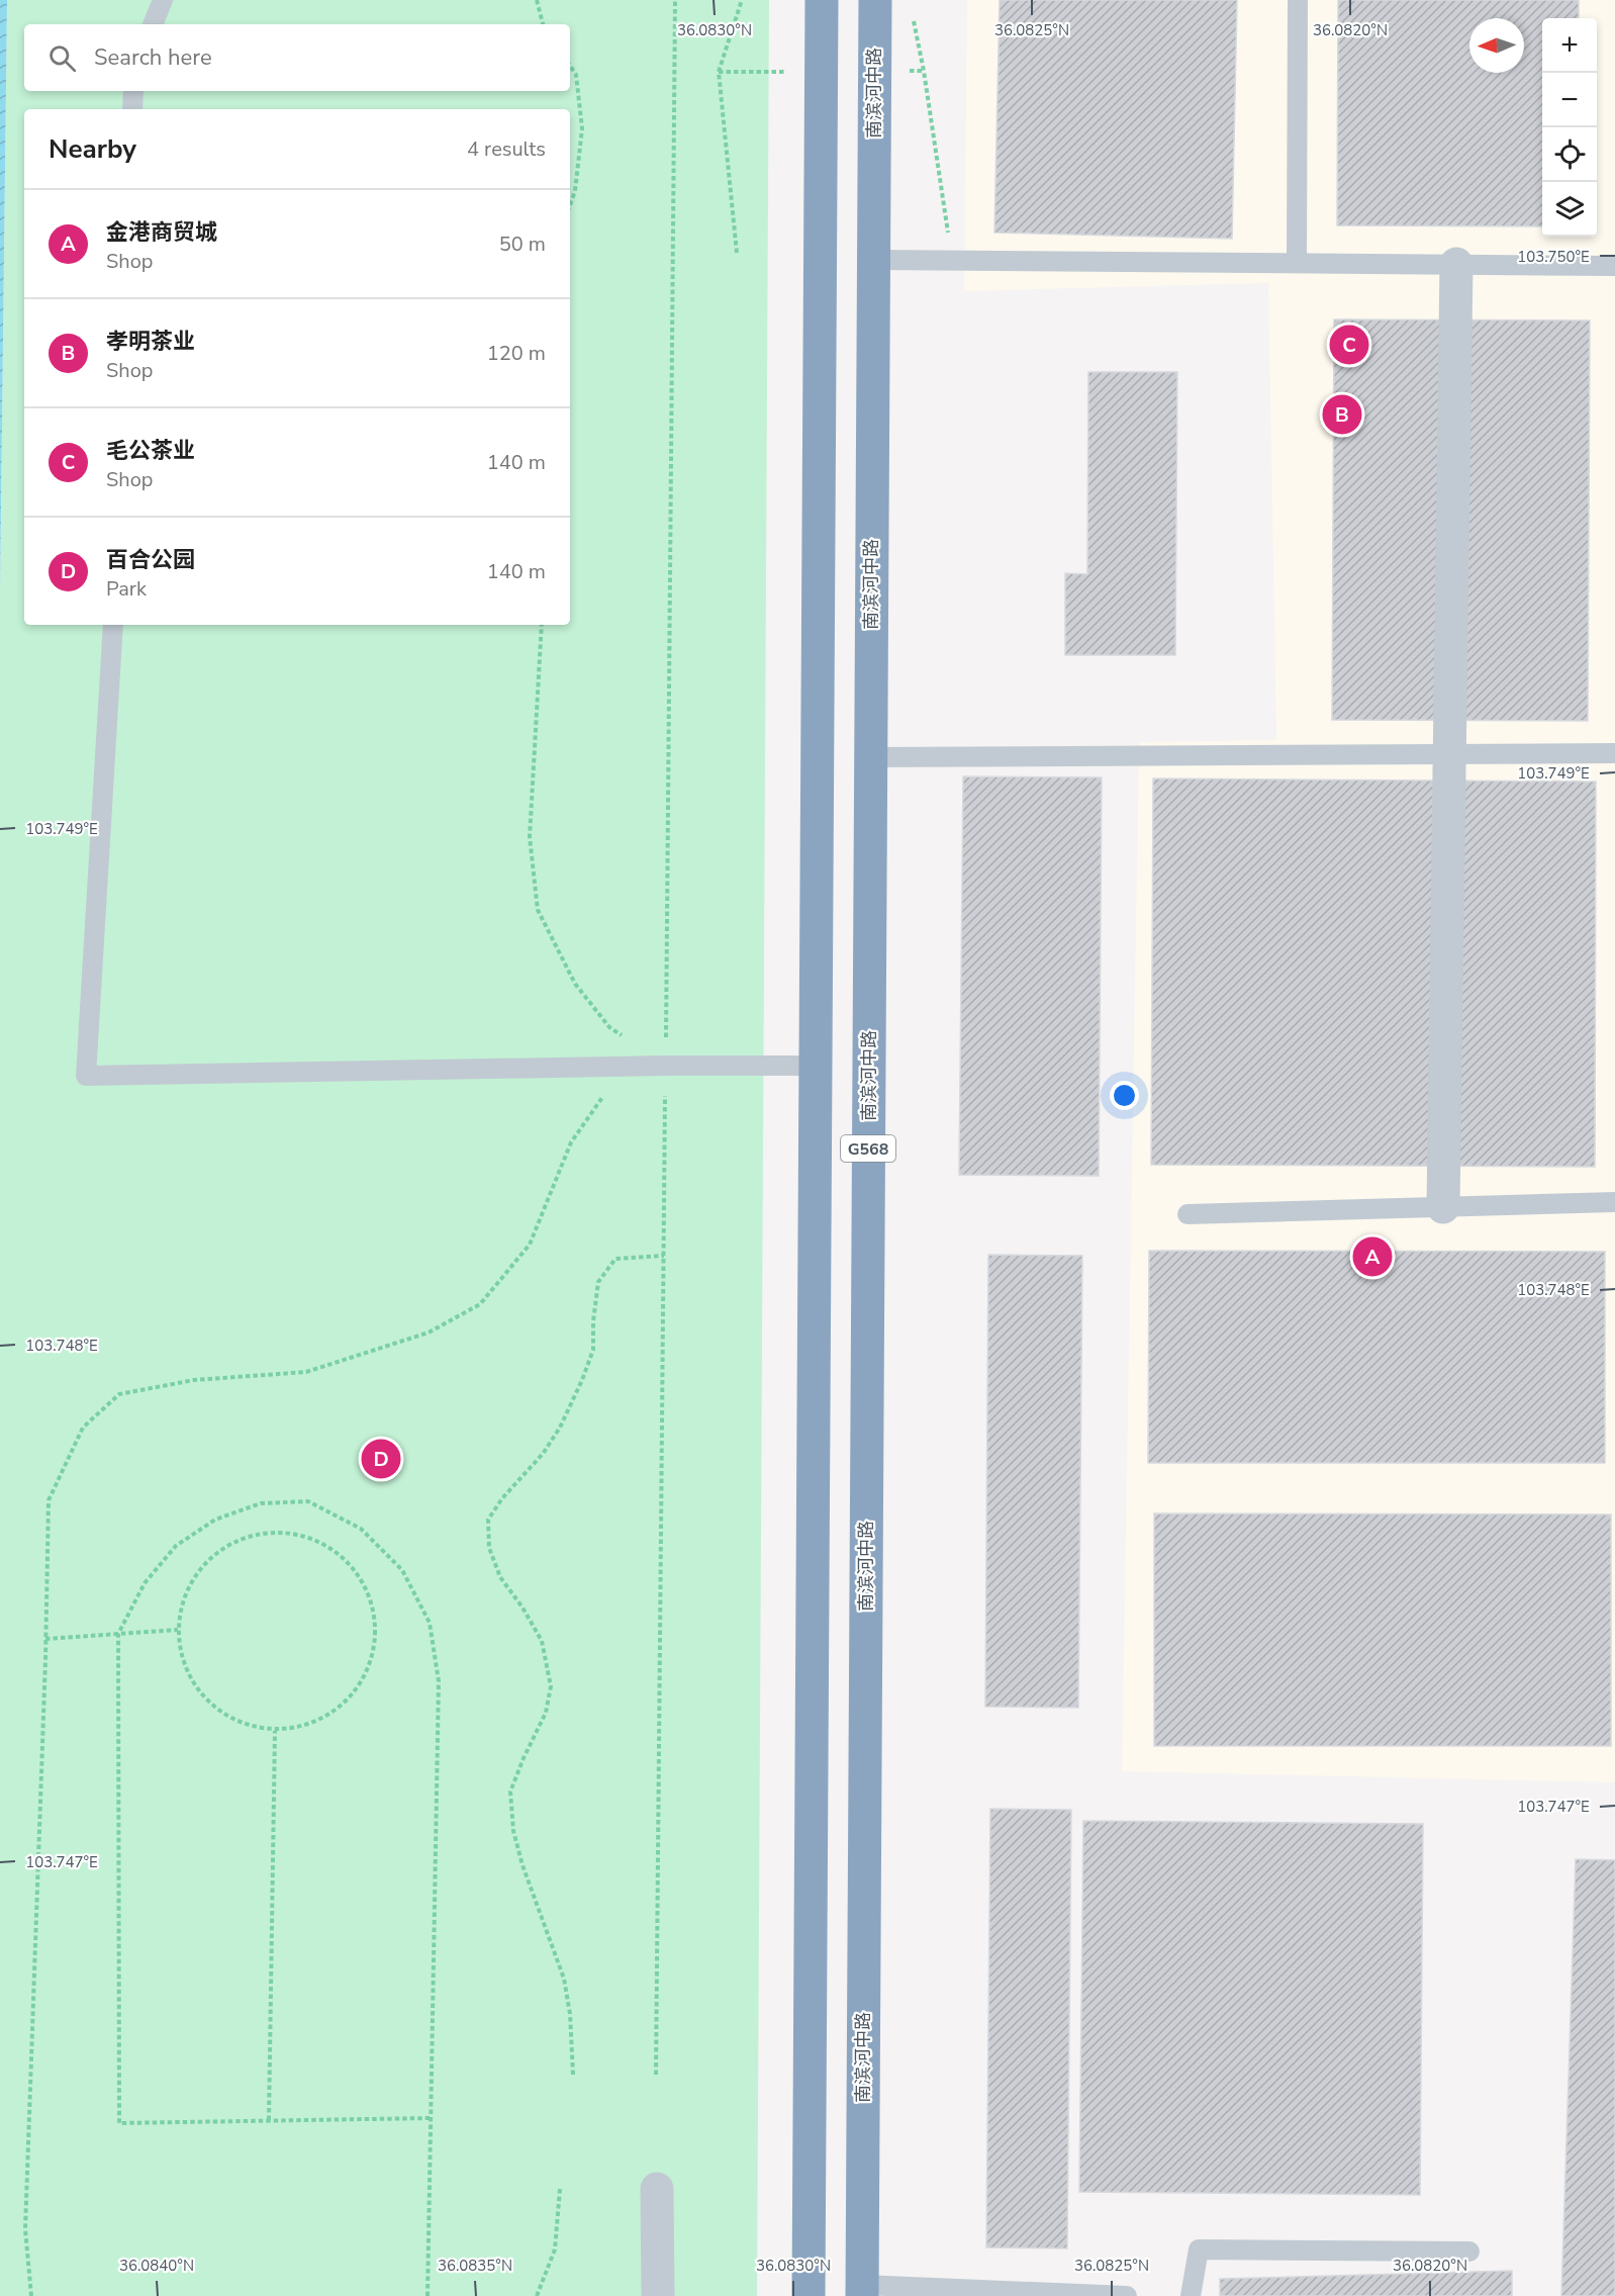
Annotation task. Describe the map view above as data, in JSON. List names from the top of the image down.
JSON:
{
  "streets": {
    "highway": ["南滨河中路", "G568"]
  },
  "north": "left",
  "page": {
    "map_buttons": ["+", "−"],
    "search": "Search here",
    "heading": ["Nearby", "4 results"],
    "list": [
      {
        "mark": "A",
        "name": "金港商贸城",
        "note": "Shop",
        "value": "50 m"
      },
      {
        "mark": "B",
        "name": "孝明茶业",
        "note": "Shop",
        "value": "120 m"
      },
      {
        "mark": "C",
        "name": "毛公茶业",
        "note": "Shop",
        "value": "140 m"
      },
      {
        "mark": "D",
        "name": "百合公园",
        "note": "Park",
        "value": "140 m"
      }
    ],
    "pins": [
      "C",
      "B",
      "A",
      "D"
    ]
  },
  "coordinates": [
    "36.0830°N",
    "36.0825°N",
    "36.0820°N",
    "103.750°E",
    "103.749°E",
    "103.748°E",
    "103.747°E",
    "36.0840°N",
    "36.0835°N"
  ]
}
